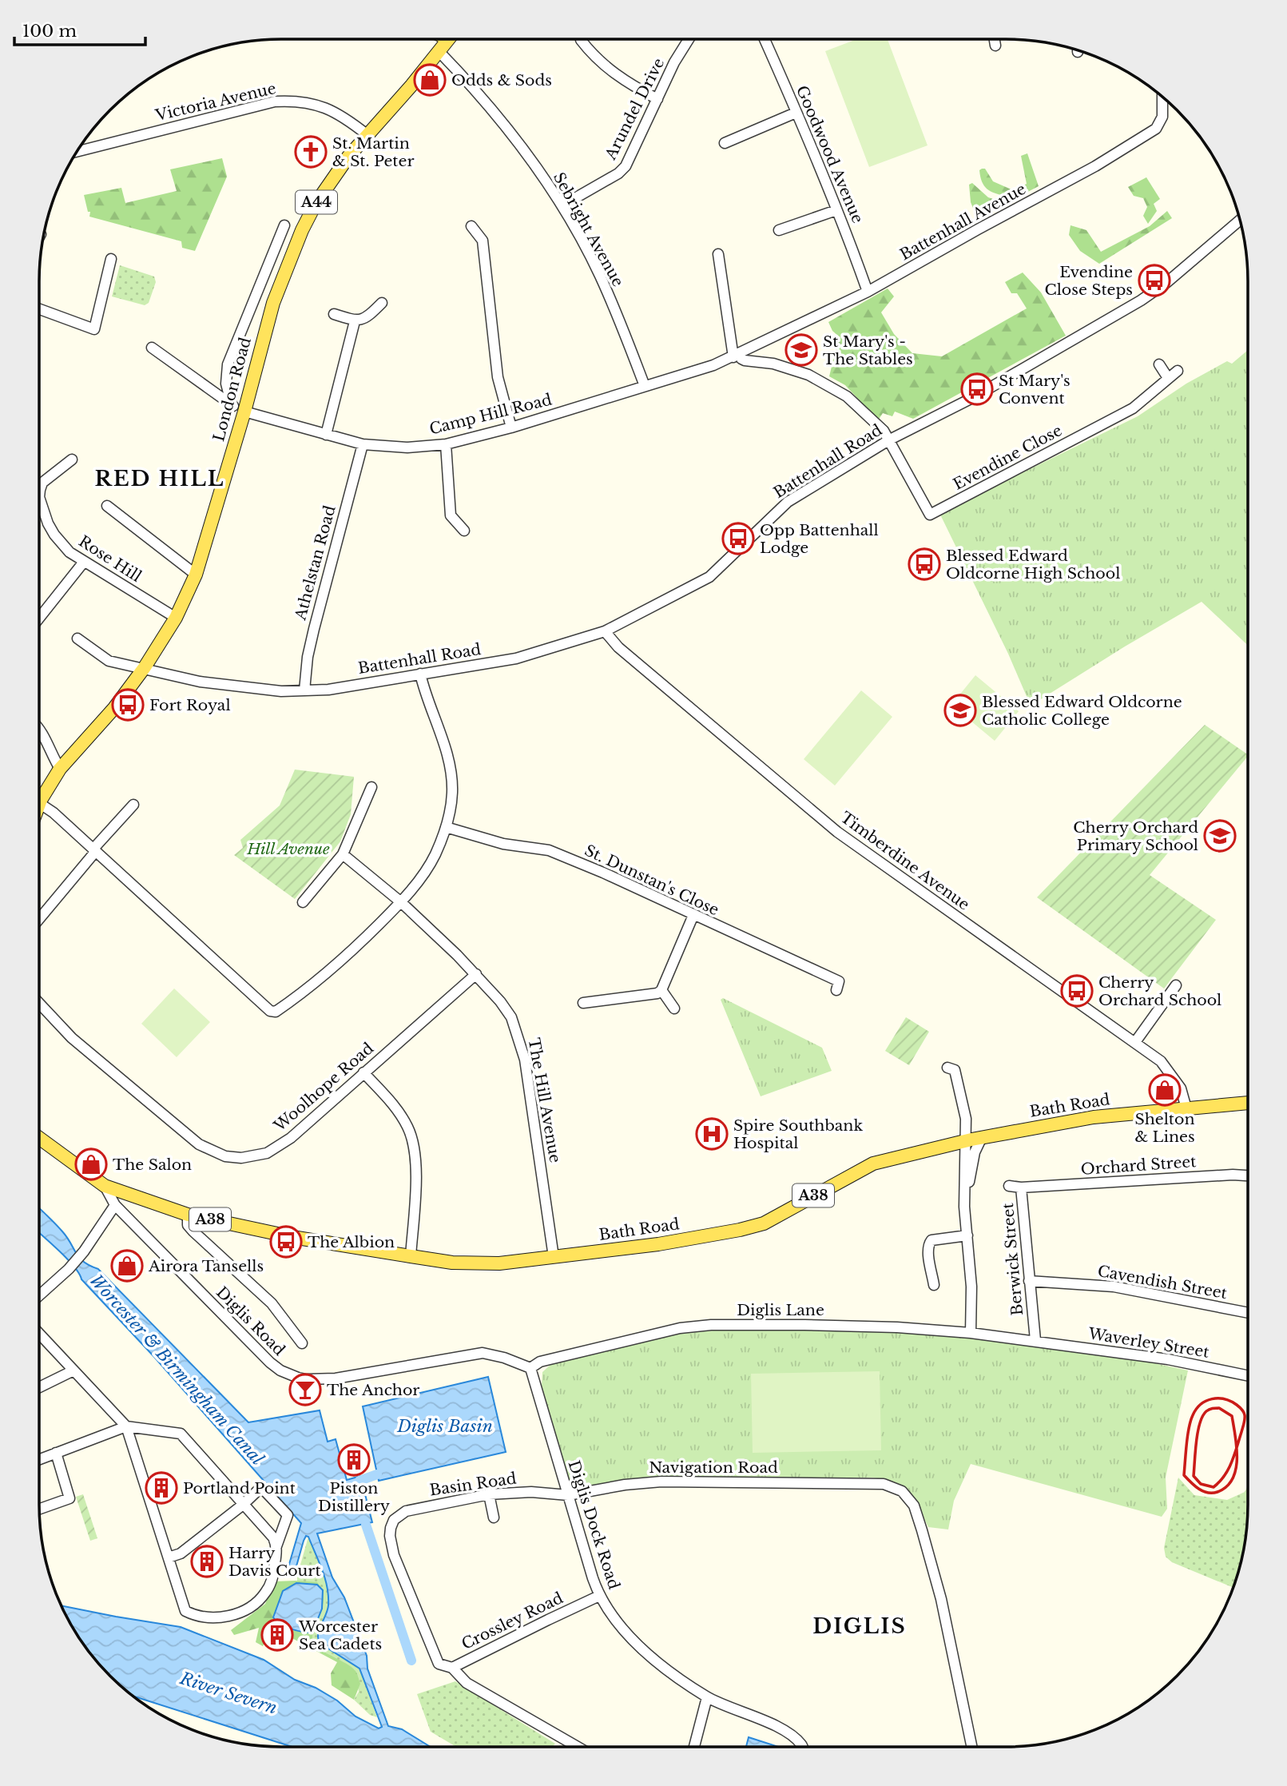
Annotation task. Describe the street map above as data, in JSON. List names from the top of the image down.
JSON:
{
  "streets": {
    "main road": [
      "A44",
      "London Road",
      "Bath Road",
      "A38"
    ],
    "street": [
      "Victoria Avenue",
      "Arundel Drive",
      "Goodwood Avenue",
      "Battenhall Avenue",
      "Sebright Avenue",
      "Camp Hill Road",
      "Evendine Close",
      "Battenhall Road",
      "Rose Hill",
      "Athelstan Road",
      "Timberdine Avenue",
      "St. Dunstan's Close",
      "Woolhope Road",
      "The Hill Avenue",
      "Orchard Street",
      "Berwick Street",
      "Cavendish Street",
      "Diglis Lane",
      "Diglis Road",
      "Waverley Street",
      "Navigation Road",
      "Basin Road",
      "Diglis Dock Road",
      "Crossley Road"
    ]
  },
  "crossings": [
    ["Victoria Avenue", "London Road"],
    ["Arundel Drive", "Sebright Avenue"],
    ["Goodwood Avenue", "Battenhall Avenue"],
    ["Battenhall Avenue", "Camp Hill Road"],
    ["Sebright Avenue", "London Road"],
    ["Sebright Avenue", "Camp Hill Road"],
    ["London Road", "Camp Hill Road"],
    ["London Road", "Battenhall Road"],
    ["London Road", "Rose Hill"],
    ["Camp Hill Road", "Athelstan Road"],
    ["Evendine Close", "Battenhall Road"],
    ["Battenhall Road", "Athelstan Road"],
    ["Battenhall Road", "Timberdine Avenue"],
    ["Timberdine Avenue", "Bath Road"],
    ["Woolhope Road", "The Hill Avenue"],
    ["The Hill Avenue", "Bath Road"],
    ["Bath Road", "Diglis Road"],
    ["Orchard Street", "Berwick Street"],
    ["Berwick Street", "Cavendish Street"],
    ["Berwick Street", "Diglis Lane"],
    ["Berwick Street", "Waverley Street"],
    ["Diglis Lane", "Diglis Road"],
    ["Diglis Lane", "Waverley Street"],
    ["Diglis Lane", "Diglis Dock Road"],
    ["Diglis Road", "Diglis Dock Road"],
    ["Navigation Road", "Basin Road"],
    ["Navigation Road", "Diglis Dock Road"],
    ["Basin Road", "Diglis Dock Road"],
    ["Basin Road", "Crossley Road"],
    ["Diglis Dock Road", "Crossley Road"]
  ],
  "districts": ["RED HILL", "DIGLIS"],
  "water": ["Worcester & Birmingham Canal", "Diglis Basin", "River Severn"],
  "parks": ["Hill Avenue"],
  "places": {
    "shop": [
      "Odds & Sods",
      "Shelton & Lines",
      "The Salon",
      "Airora Tansells"
    ],
    "church": ["St. Martin & St. Peter"],
    "bus stop": [
      "Evendine Close Steps",
      "St Mary's Convent",
      "Opp Battenhall Lodge",
      "Blessed Edward Oldcorne High School",
      "Fort Royal",
      "Cherry Orchard School",
      "The Albion"
    ],
    "school or university": ["St Mary's - The Stables", "Blessed Edward Oldcorne Catholic College", "Cherry Orchard Primary School"],
    "hospital": ["Spire Southbank Hospital"],
    "bar": ["The Anchor"],
    "building": [
      "Piston Distillery",
      "Portland Point",
      "Harry Davis Court",
      "Worcester Sea Cadets"
    ]
  },
  "scale_bar": "100 m"
}
